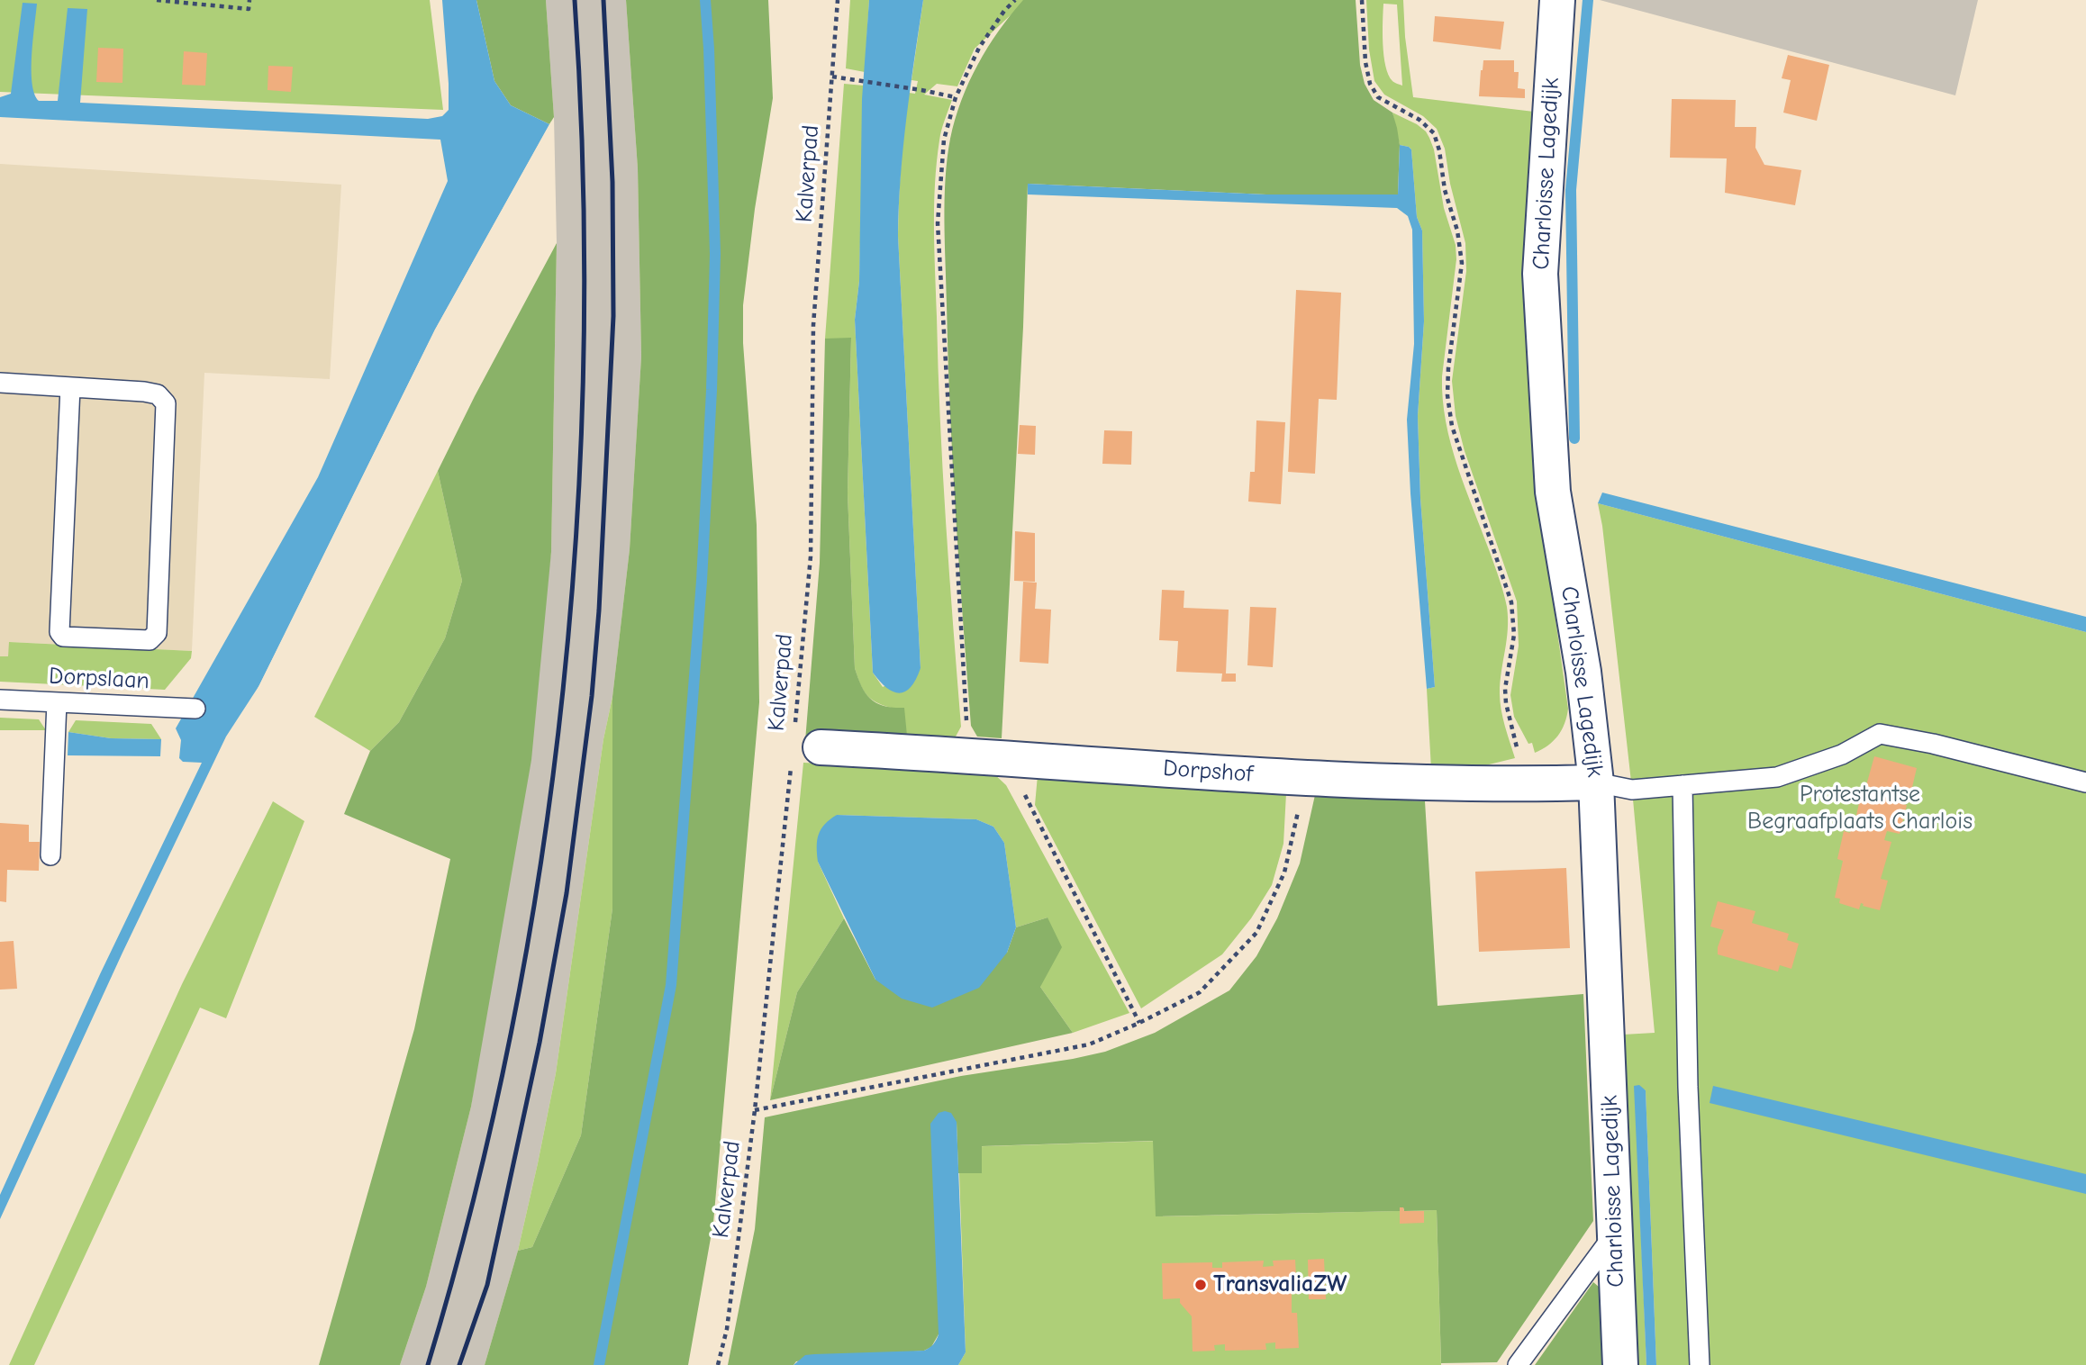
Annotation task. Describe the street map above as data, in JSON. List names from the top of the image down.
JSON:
{
  "streets": {
    "street": ["Charloisse Lagedijk", "Dorpshof"],
    "lane": ["Dorpslaan"],
    "path": ["Kalverpad"]
  },
  "crossings": [
    ["Kalverpad", "Dorpshof"],
    ["Charloisse Lagedijk", "Dorpshof"]
  ],
  "parks": ["Protestantse Begraafplaats Charlois"],
  "places": ["TransvaliaZW"]
}
